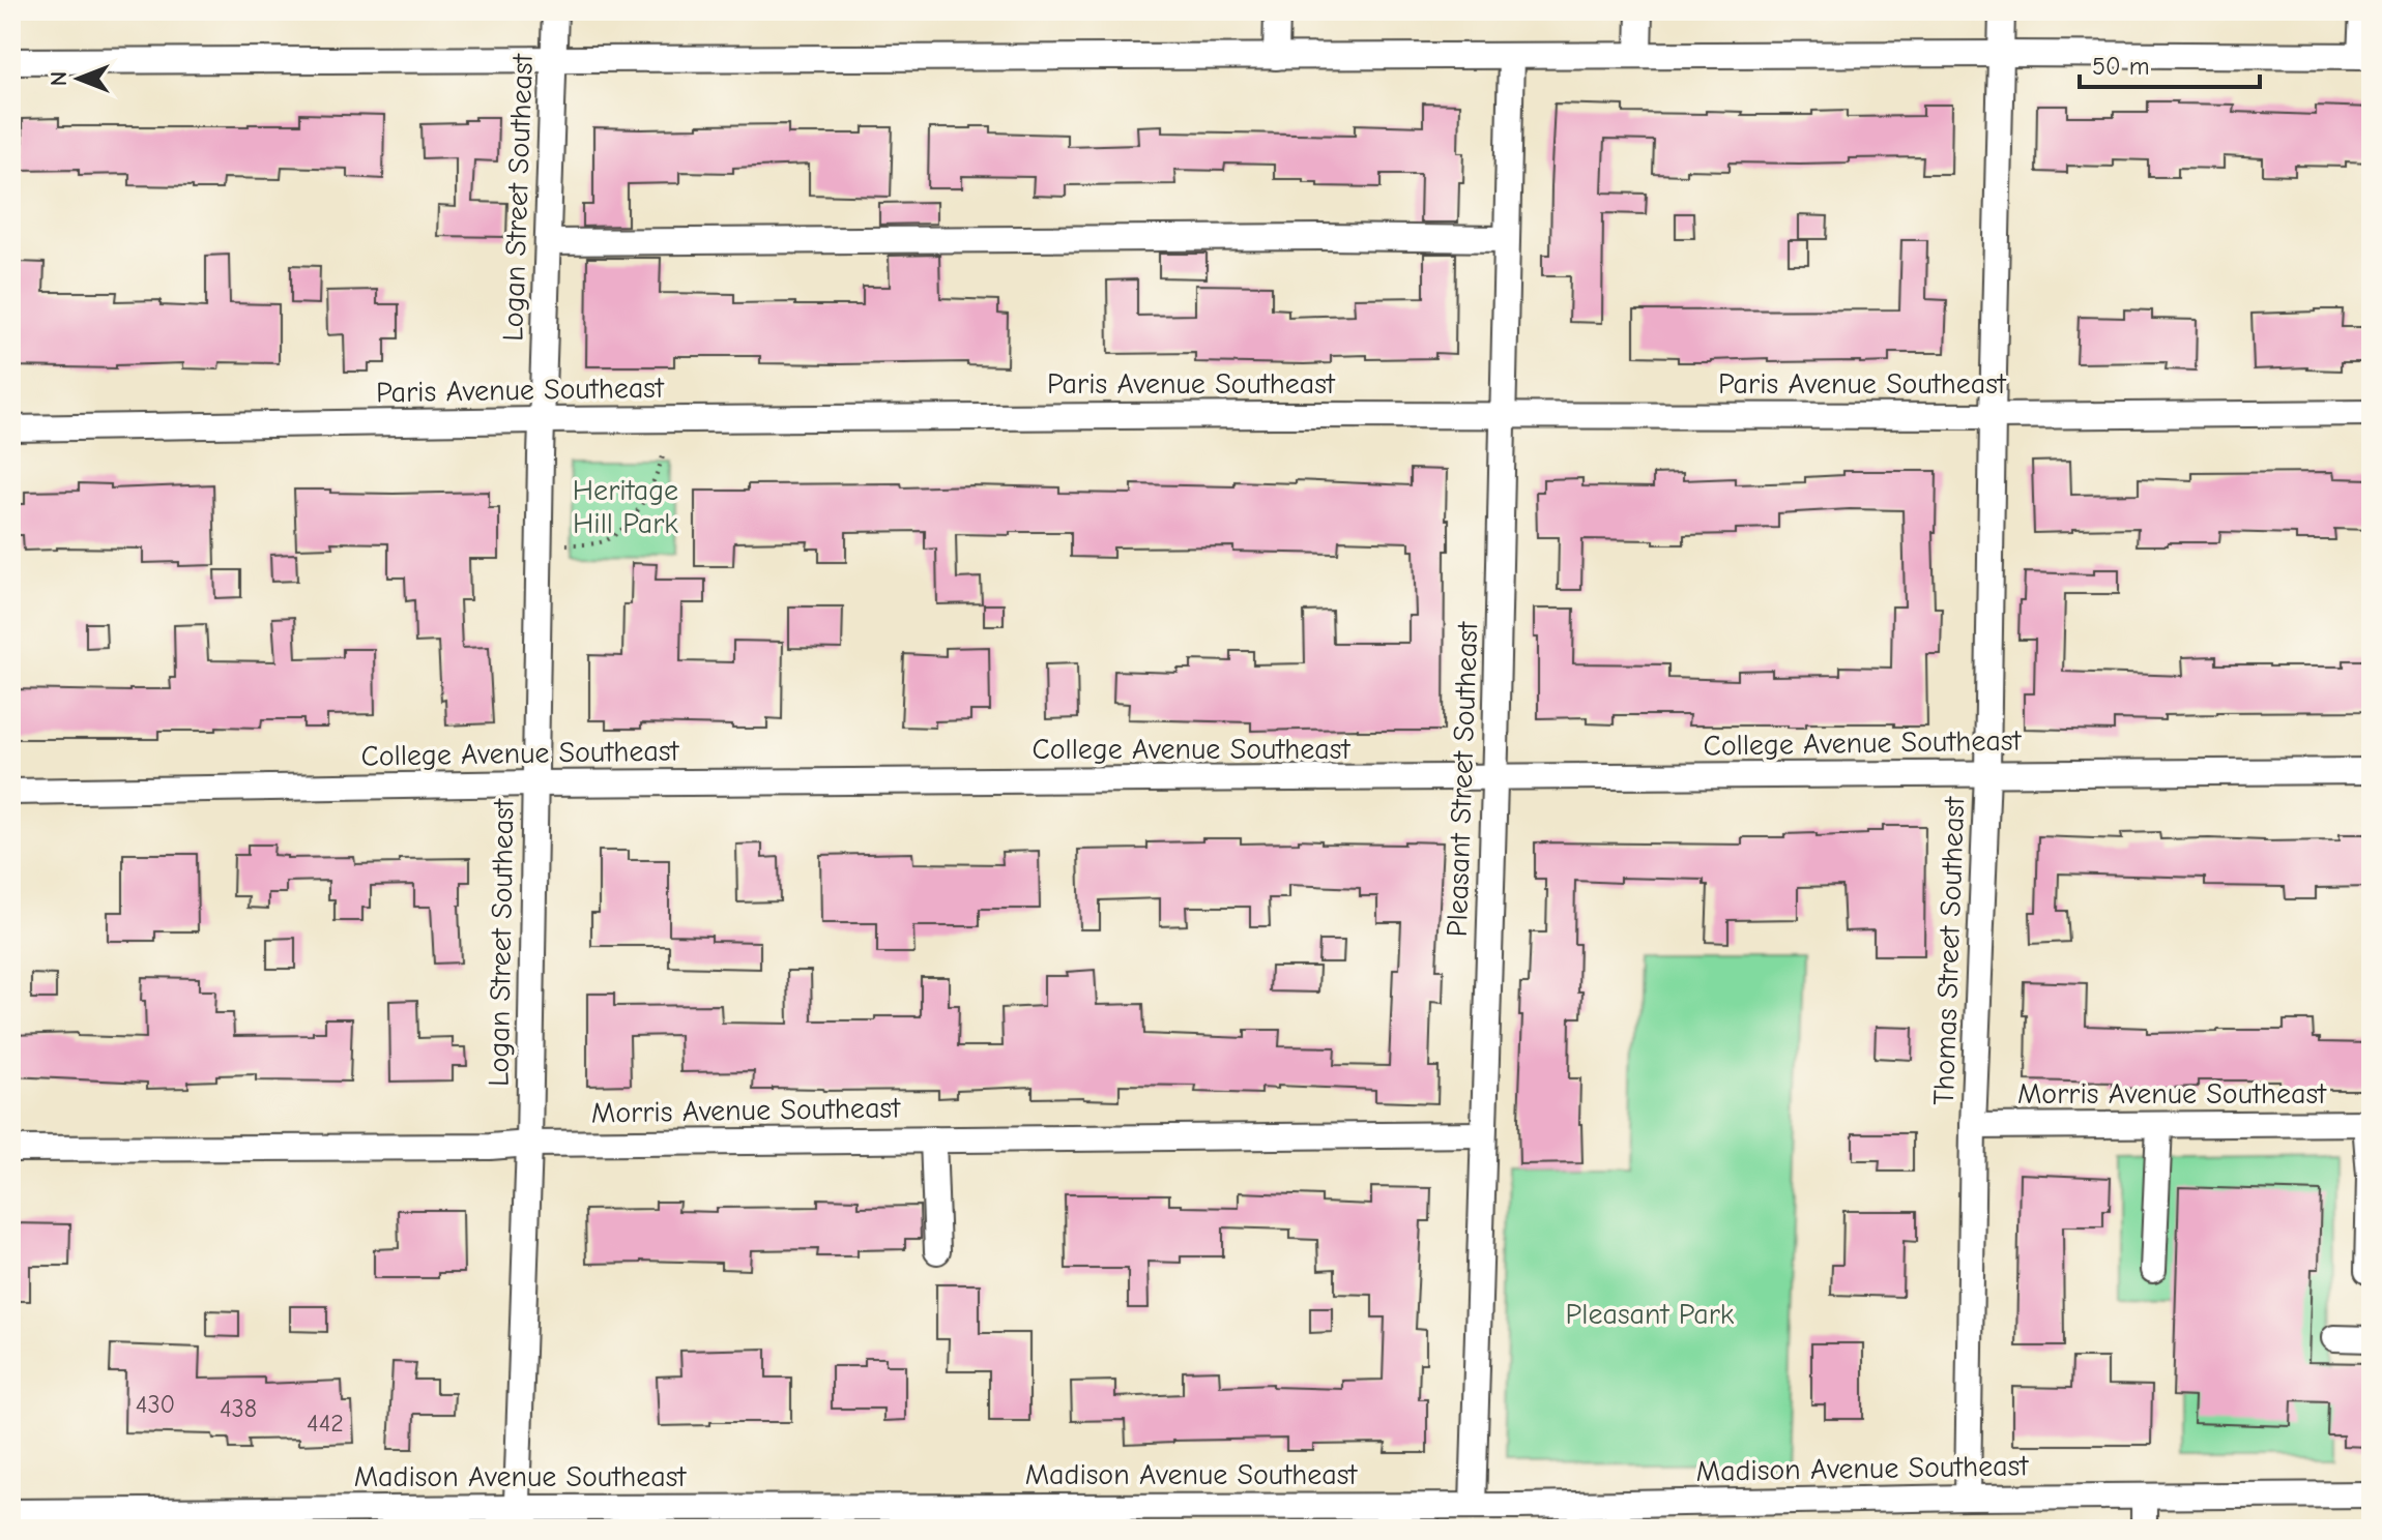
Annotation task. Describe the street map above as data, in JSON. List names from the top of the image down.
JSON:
{
  "streets": {
    "street": [
      "Logan Street Southeast",
      "Paris Avenue Southeast",
      "College Avenue Southeast",
      "Pleasant Street Southeast",
      "Thomas Street Southeast",
      "Morris Avenue Southeast",
      "Madison Avenue Southeast"
    ]
  },
  "crossings": [
    ["Logan Street Southeast", "Paris Avenue Southeast"],
    ["Logan Street Southeast", "College Avenue Southeast"],
    ["Logan Street Southeast", "Morris Avenue Southeast"],
    ["Logan Street Southeast", "Madison Avenue Southeast"],
    ["Paris Avenue Southeast", "Pleasant Street Southeast"],
    ["Paris Avenue Southeast", "Thomas Street Southeast"],
    ["College Avenue Southeast", "Pleasant Street Southeast"],
    ["College Avenue Southeast", "Thomas Street Southeast"],
    ["Pleasant Street Southeast", "Morris Avenue Southeast"],
    ["Pleasant Street Southeast", "Madison Avenue Southeast"],
    ["Thomas Street Southeast", "Morris Avenue Southeast"],
    ["Thomas Street Southeast", "Madison Avenue Southeast"]
  ],
  "parks": ["Heritage Hill Park", "Pleasant Park"],
  "house_numbers": ["430", "438", "442"],
  "scale_bar": "50 m",
  "north": "left"
}
